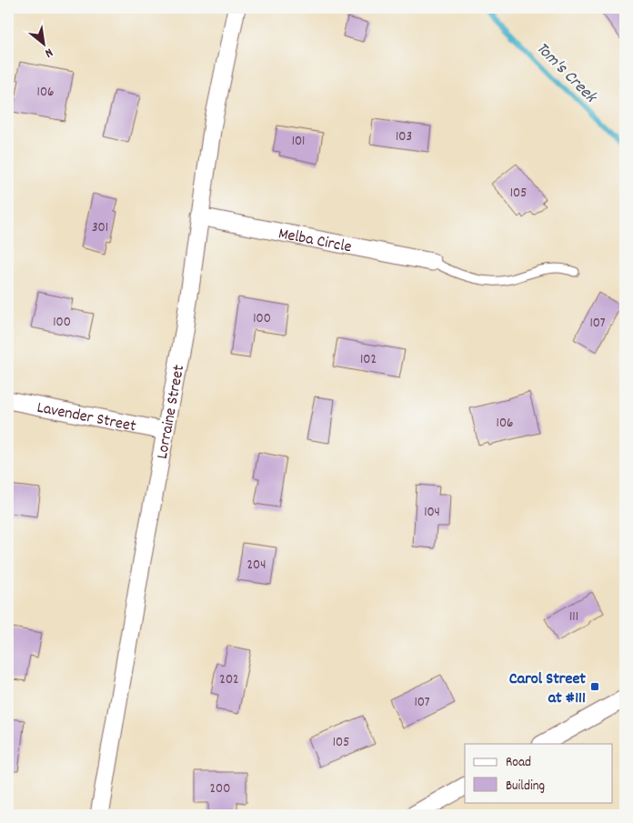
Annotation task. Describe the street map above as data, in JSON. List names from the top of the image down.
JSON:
{
  "streets": {
    "street": ["Melba Circle", "Lorraine Street", "Lavender Street"]
  },
  "crossings": [
    ["Melba Circle", "Lorraine Street"],
    ["Lorraine Street", "Lavender Street"]
  ],
  "water": ["Tom's Creek"],
  "places": {
    "transit": ["Carol Street at #111"]
  },
  "house_numbers": [
    "106",
    "103",
    "101",
    "105",
    "301",
    "100",
    "100",
    "107",
    "102",
    "106",
    "104",
    "204",
    "111",
    "202",
    "107",
    "105",
    "200"
  ],
  "legend": ["Road", "Building"],
  "north": "bottom right"
}
